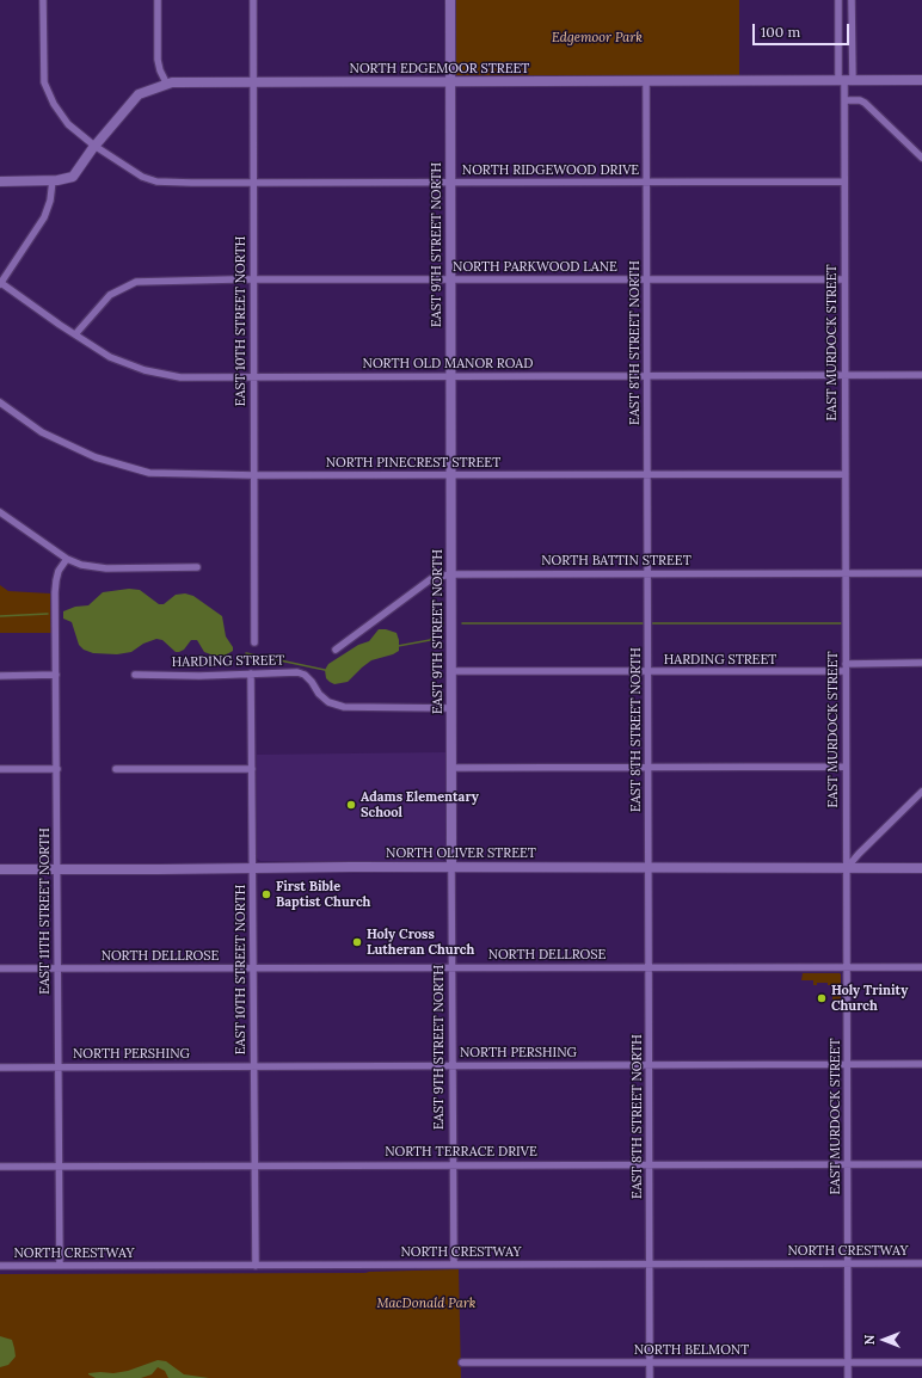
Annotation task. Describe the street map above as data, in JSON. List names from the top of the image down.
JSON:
{
  "streets": {
    "street": [
      "NORTH EDGEMOOR STREET",
      "NORTH RIDGEWOOD DRIVE",
      "EAST 9TH STREET NORTH",
      "NORTH PARKWOOD LANE",
      "EAST 10TH STREET NORTH",
      "EAST 8TH STREET NORTH",
      "EAST MURDOCK STREET",
      "NORTH OLD MANOR ROAD",
      "NORTH PINECREST STREET",
      "NORTH BATTIN STREET",
      "HARDING STREET",
      "NORTH OLIVER STREET",
      "EAST 11TH STREET NORTH",
      "NORTH DELLROSE",
      "NORTH PERSHING",
      "NORTH TERRACE DRIVE",
      "NORTH CRESTWAY",
      "NORTH BELMONT"
    ]
  },
  "crossings": [
    ["NORTH EDGEMOOR STREET", "NORTH RIDGEWOOD DRIVE"],
    ["NORTH EDGEMOOR STREET", "EAST 9TH STREET NORTH"],
    ["NORTH EDGEMOOR STREET", "EAST 10TH STREET NORTH"],
    ["NORTH EDGEMOOR STREET", "EAST 8TH STREET NORTH"],
    ["NORTH EDGEMOOR STREET", "EAST MURDOCK STREET"],
    ["NORTH RIDGEWOOD DRIVE", "EAST 9TH STREET NORTH"],
    ["NORTH RIDGEWOOD DRIVE", "EAST 10TH STREET NORTH"],
    ["NORTH RIDGEWOOD DRIVE", "EAST 8TH STREET NORTH"],
    ["NORTH RIDGEWOOD DRIVE", "EAST MURDOCK STREET"],
    ["EAST 9TH STREET NORTH", "NORTH PARKWOOD LANE"],
    ["EAST 9TH STREET NORTH", "NORTH OLD MANOR ROAD"],
    ["EAST 9TH STREET NORTH", "NORTH PINECREST STREET"],
    ["EAST 9TH STREET NORTH", "NORTH BATTIN STREET"],
    ["EAST 9TH STREET NORTH", "HARDING STREET"],
    ["EAST 9TH STREET NORTH", "NORTH OLIVER STREET"],
    ["EAST 9TH STREET NORTH", "NORTH DELLROSE"],
    ["EAST 9TH STREET NORTH", "NORTH PERSHING"],
    ["EAST 9TH STREET NORTH", "NORTH TERRACE DRIVE"],
    ["EAST 9TH STREET NORTH", "NORTH CRESTWAY"],
    ["NORTH PARKWOOD LANE", "EAST 10TH STREET NORTH"],
    ["NORTH PARKWOOD LANE", "EAST 8TH STREET NORTH"],
    ["NORTH PARKWOOD LANE", "EAST MURDOCK STREET"],
    ["NORTH PARKWOOD LANE", "NORTH OLD MANOR ROAD"],
    ["EAST 10TH STREET NORTH", "NORTH OLD MANOR ROAD"],
    ["EAST 10TH STREET NORTH", "NORTH PINECREST STREET"],
    ["EAST 10TH STREET NORTH", "HARDING STREET"],
    ["EAST 10TH STREET NORTH", "NORTH OLIVER STREET"],
    ["EAST 10TH STREET NORTH", "NORTH DELLROSE"],
    ["EAST 10TH STREET NORTH", "NORTH PERSHING"],
    ["EAST 10TH STREET NORTH", "NORTH TERRACE DRIVE"],
    ["EAST 10TH STREET NORTH", "NORTH CRESTWAY"],
    ["EAST 8TH STREET NORTH", "NORTH OLD MANOR ROAD"],
    ["EAST 8TH STREET NORTH", "NORTH PINECREST STREET"],
    ["EAST 8TH STREET NORTH", "NORTH BATTIN STREET"],
    ["EAST 8TH STREET NORTH", "HARDING STREET"],
    ["EAST 8TH STREET NORTH", "NORTH OLIVER STREET"],
    ["EAST 8TH STREET NORTH", "NORTH DELLROSE"],
    ["EAST 8TH STREET NORTH", "NORTH PERSHING"],
    ["EAST 8TH STREET NORTH", "NORTH TERRACE DRIVE"],
    ["EAST 8TH STREET NORTH", "NORTH CRESTWAY"],
    ["EAST 8TH STREET NORTH", "NORTH BELMONT"],
    ["EAST MURDOCK STREET", "NORTH OLD MANOR ROAD"],
    ["EAST MURDOCK STREET", "NORTH PINECREST STREET"],
    ["EAST MURDOCK STREET", "NORTH BATTIN STREET"],
    ["EAST MURDOCK STREET", "HARDING STREET"],
    ["EAST MURDOCK STREET", "NORTH OLIVER STREET"],
    ["EAST MURDOCK STREET", "NORTH DELLROSE"],
    ["EAST MURDOCK STREET", "NORTH PERSHING"],
    ["EAST MURDOCK STREET", "NORTH TERRACE DRIVE"],
    ["EAST MURDOCK STREET", "NORTH CRESTWAY"],
    ["EAST MURDOCK STREET", "NORTH BELMONT"],
    ["NORTH OLIVER STREET", "EAST 11TH STREET NORTH"],
    ["EAST 11TH STREET NORTH", "NORTH DELLROSE"],
    ["EAST 11TH STREET NORTH", "NORTH PERSHING"],
    ["EAST 11TH STREET NORTH", "NORTH TERRACE DRIVE"],
    ["EAST 11TH STREET NORTH", "NORTH CRESTWAY"]
  ],
  "parks": ["Edgemoor Park", "MacDonald Park"],
  "places": [
    "Adams Elementary School",
    "First Bible Baptist Church",
    "Holy Cross Lutheran Church",
    "Holy Trinity Church"
  ],
  "scale_bar": "100 m",
  "north": "left"
}
